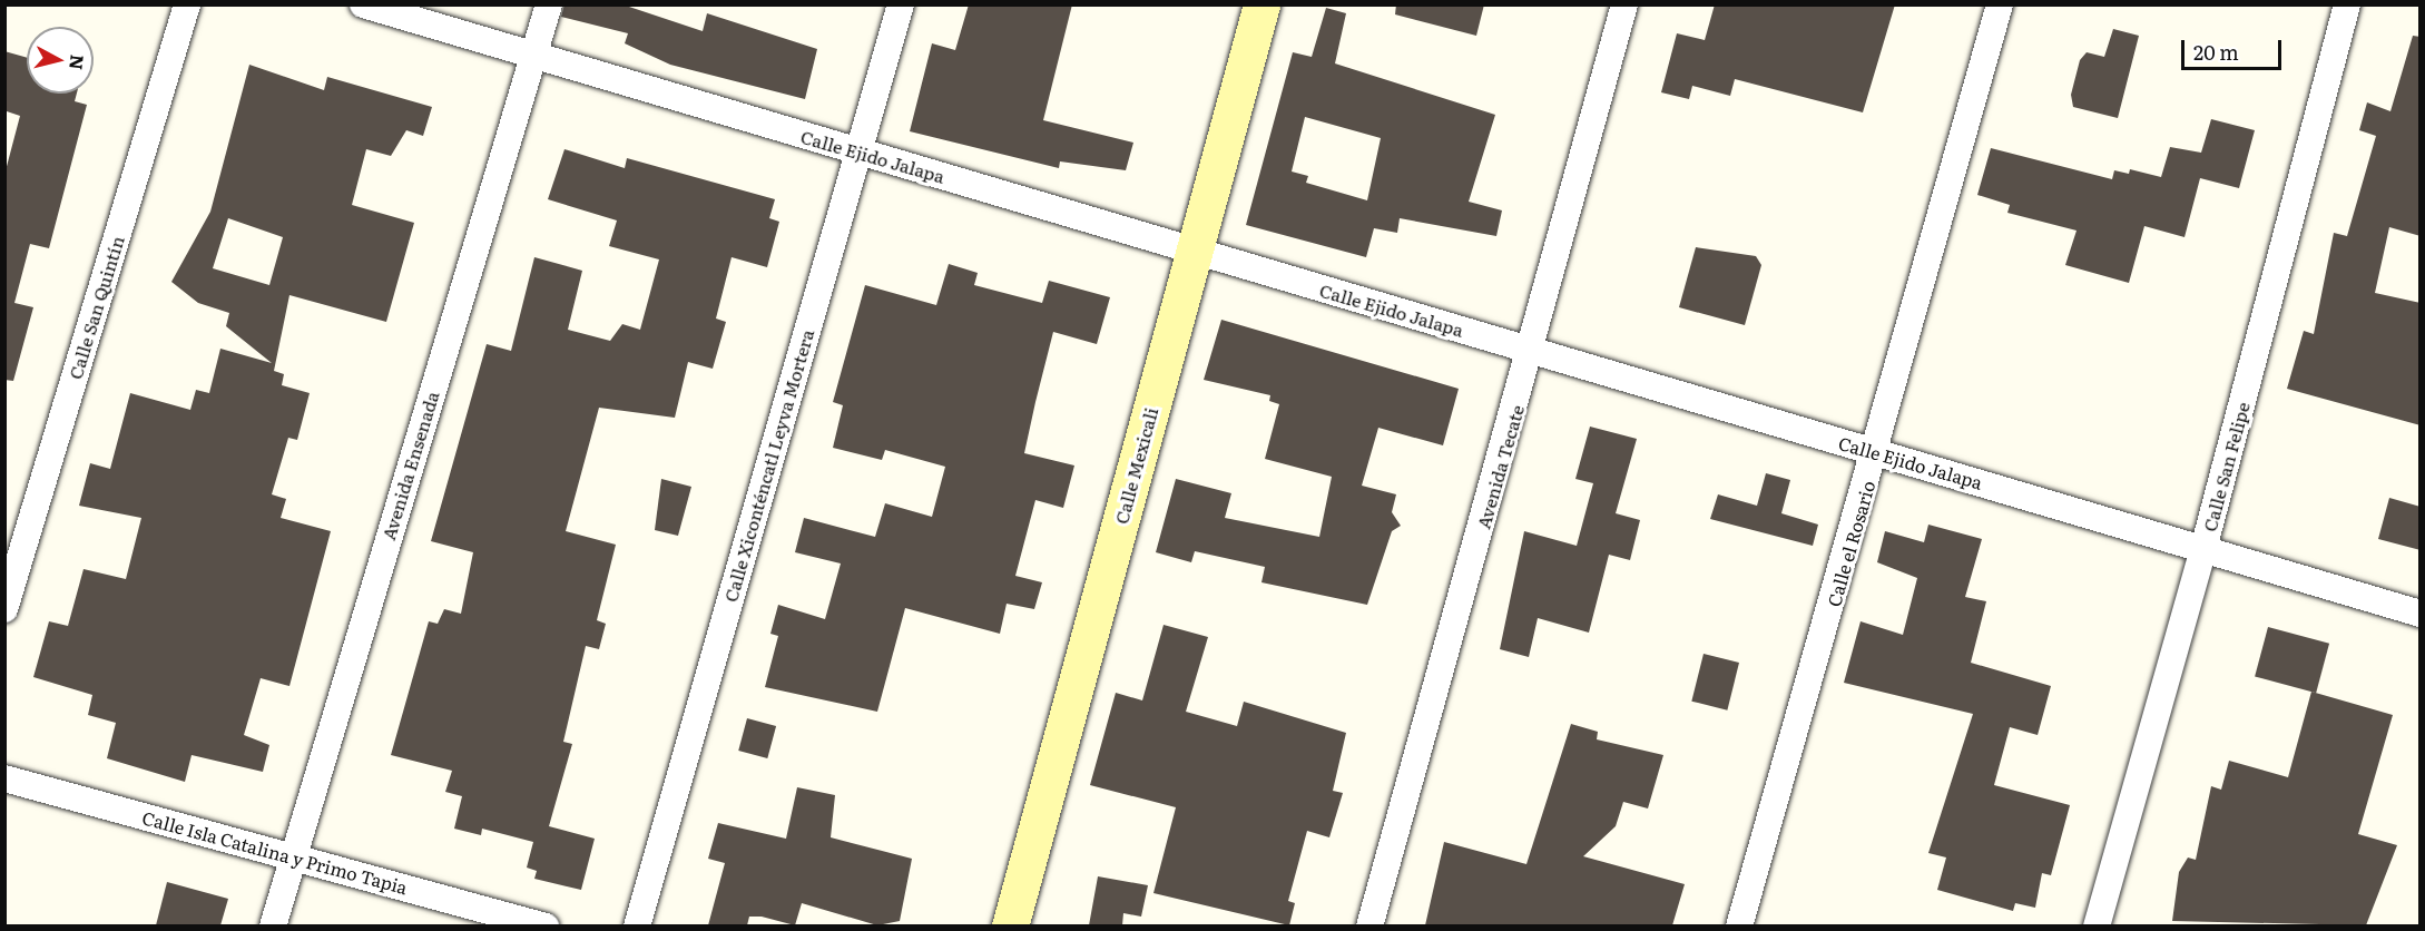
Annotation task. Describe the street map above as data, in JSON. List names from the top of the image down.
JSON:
{
  "streets": {
    "street": [
      "Calle Ejido Jalapa",
      "Calle San Quintín",
      "Avenida Ensenada",
      "Calle Xiconténcatl Leyva Mortera",
      "Calle Mexicali",
      "Avenida Tecate",
      "Calle San Felipe",
      "Calle el Rosario",
      "Calle Isla Catalina y Primo Tapia"
    ]
  },
  "crossings": [
    ["Calle Ejido Jalapa", "Avenida Ensenada"],
    ["Calle Ejido Jalapa", "Calle Xiconténcatl Leyva Mortera"],
    ["Calle Ejido Jalapa", "Calle Mexicali"],
    ["Calle Ejido Jalapa", "Avenida Tecate"],
    ["Calle Ejido Jalapa", "Calle San Felipe"],
    ["Calle Ejido Jalapa", "Calle el Rosario"],
    ["Avenida Ensenada", "Calle Isla Catalina y Primo Tapia"]
  ],
  "scale_bar": "20 m",
  "north": "right"
}
